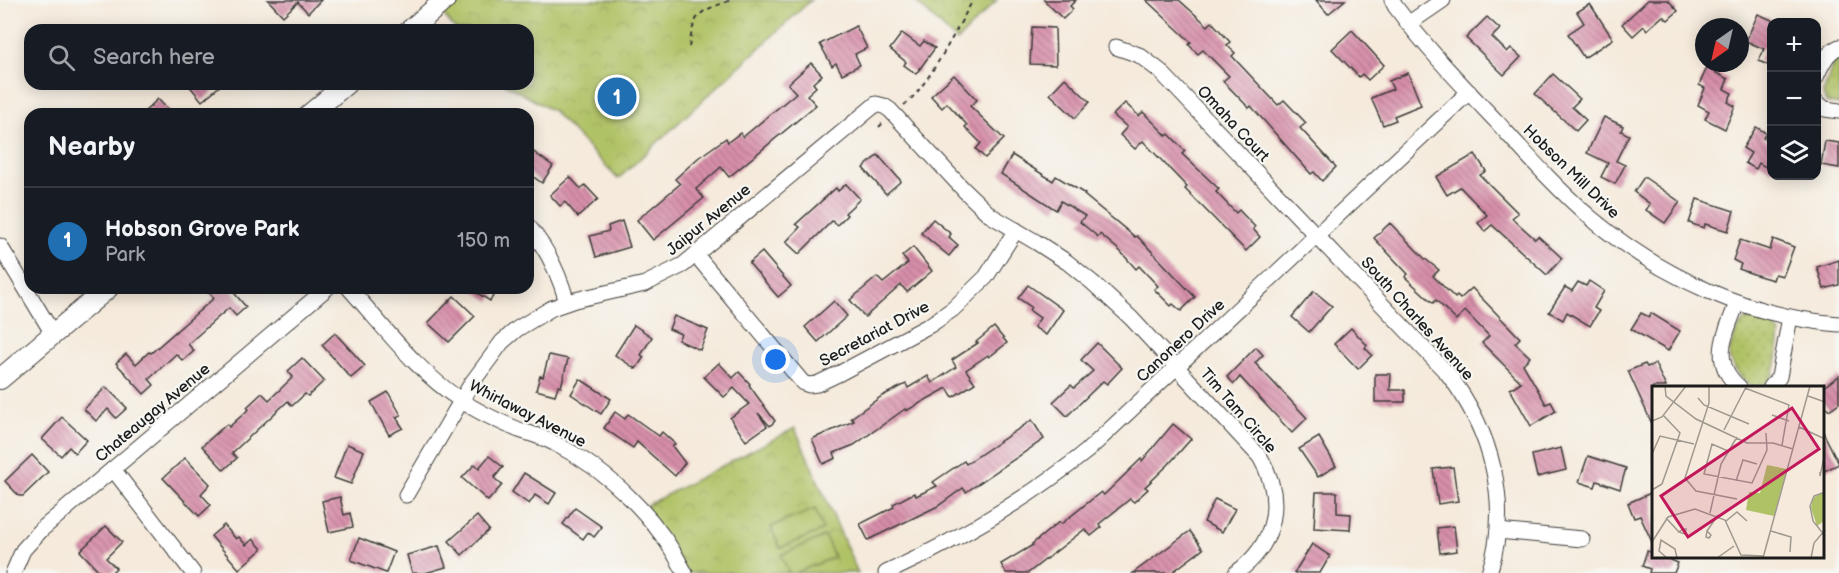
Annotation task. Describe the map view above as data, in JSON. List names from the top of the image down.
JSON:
{
  "streets": {
    "street": [
      "Omaha Court",
      "Hobson Mill Drive",
      "Jaipur Avenue",
      "South Charles Avenue",
      "Secretariat Drive",
      "Canonero Drive",
      "Tim Tam Circle",
      "Chateaugay Avenue",
      "Whirlaway Avenue"
    ]
  },
  "crossings": [
    ["Omaha Court", "South Charles Avenue"],
    ["Omaha Court", "Canonero Drive"],
    ["Hobson Mill Drive", "Canonero Drive"],
    ["Jaipur Avenue", "Secretariat Drive"],
    ["Jaipur Avenue", "Tim Tam Circle"],
    ["Jaipur Avenue", "Whirlaway Avenue"],
    ["South Charles Avenue", "Canonero Drive"],
    ["Secretariat Drive", "Tim Tam Circle"],
    ["Canonero Drive", "Tim Tam Circle"]
  ],
  "north": "bottom left",
  "page": {
    "map_buttons": ["+", "−"],
    "search": "Search here",
    "pins": "1",
    "heading": "Nearby",
    "list": [
      {
        "mark": "1",
        "name": "Hobson Grove Park",
        "note": "Park",
        "value": "150 m"
      }
    ]
  }
}
